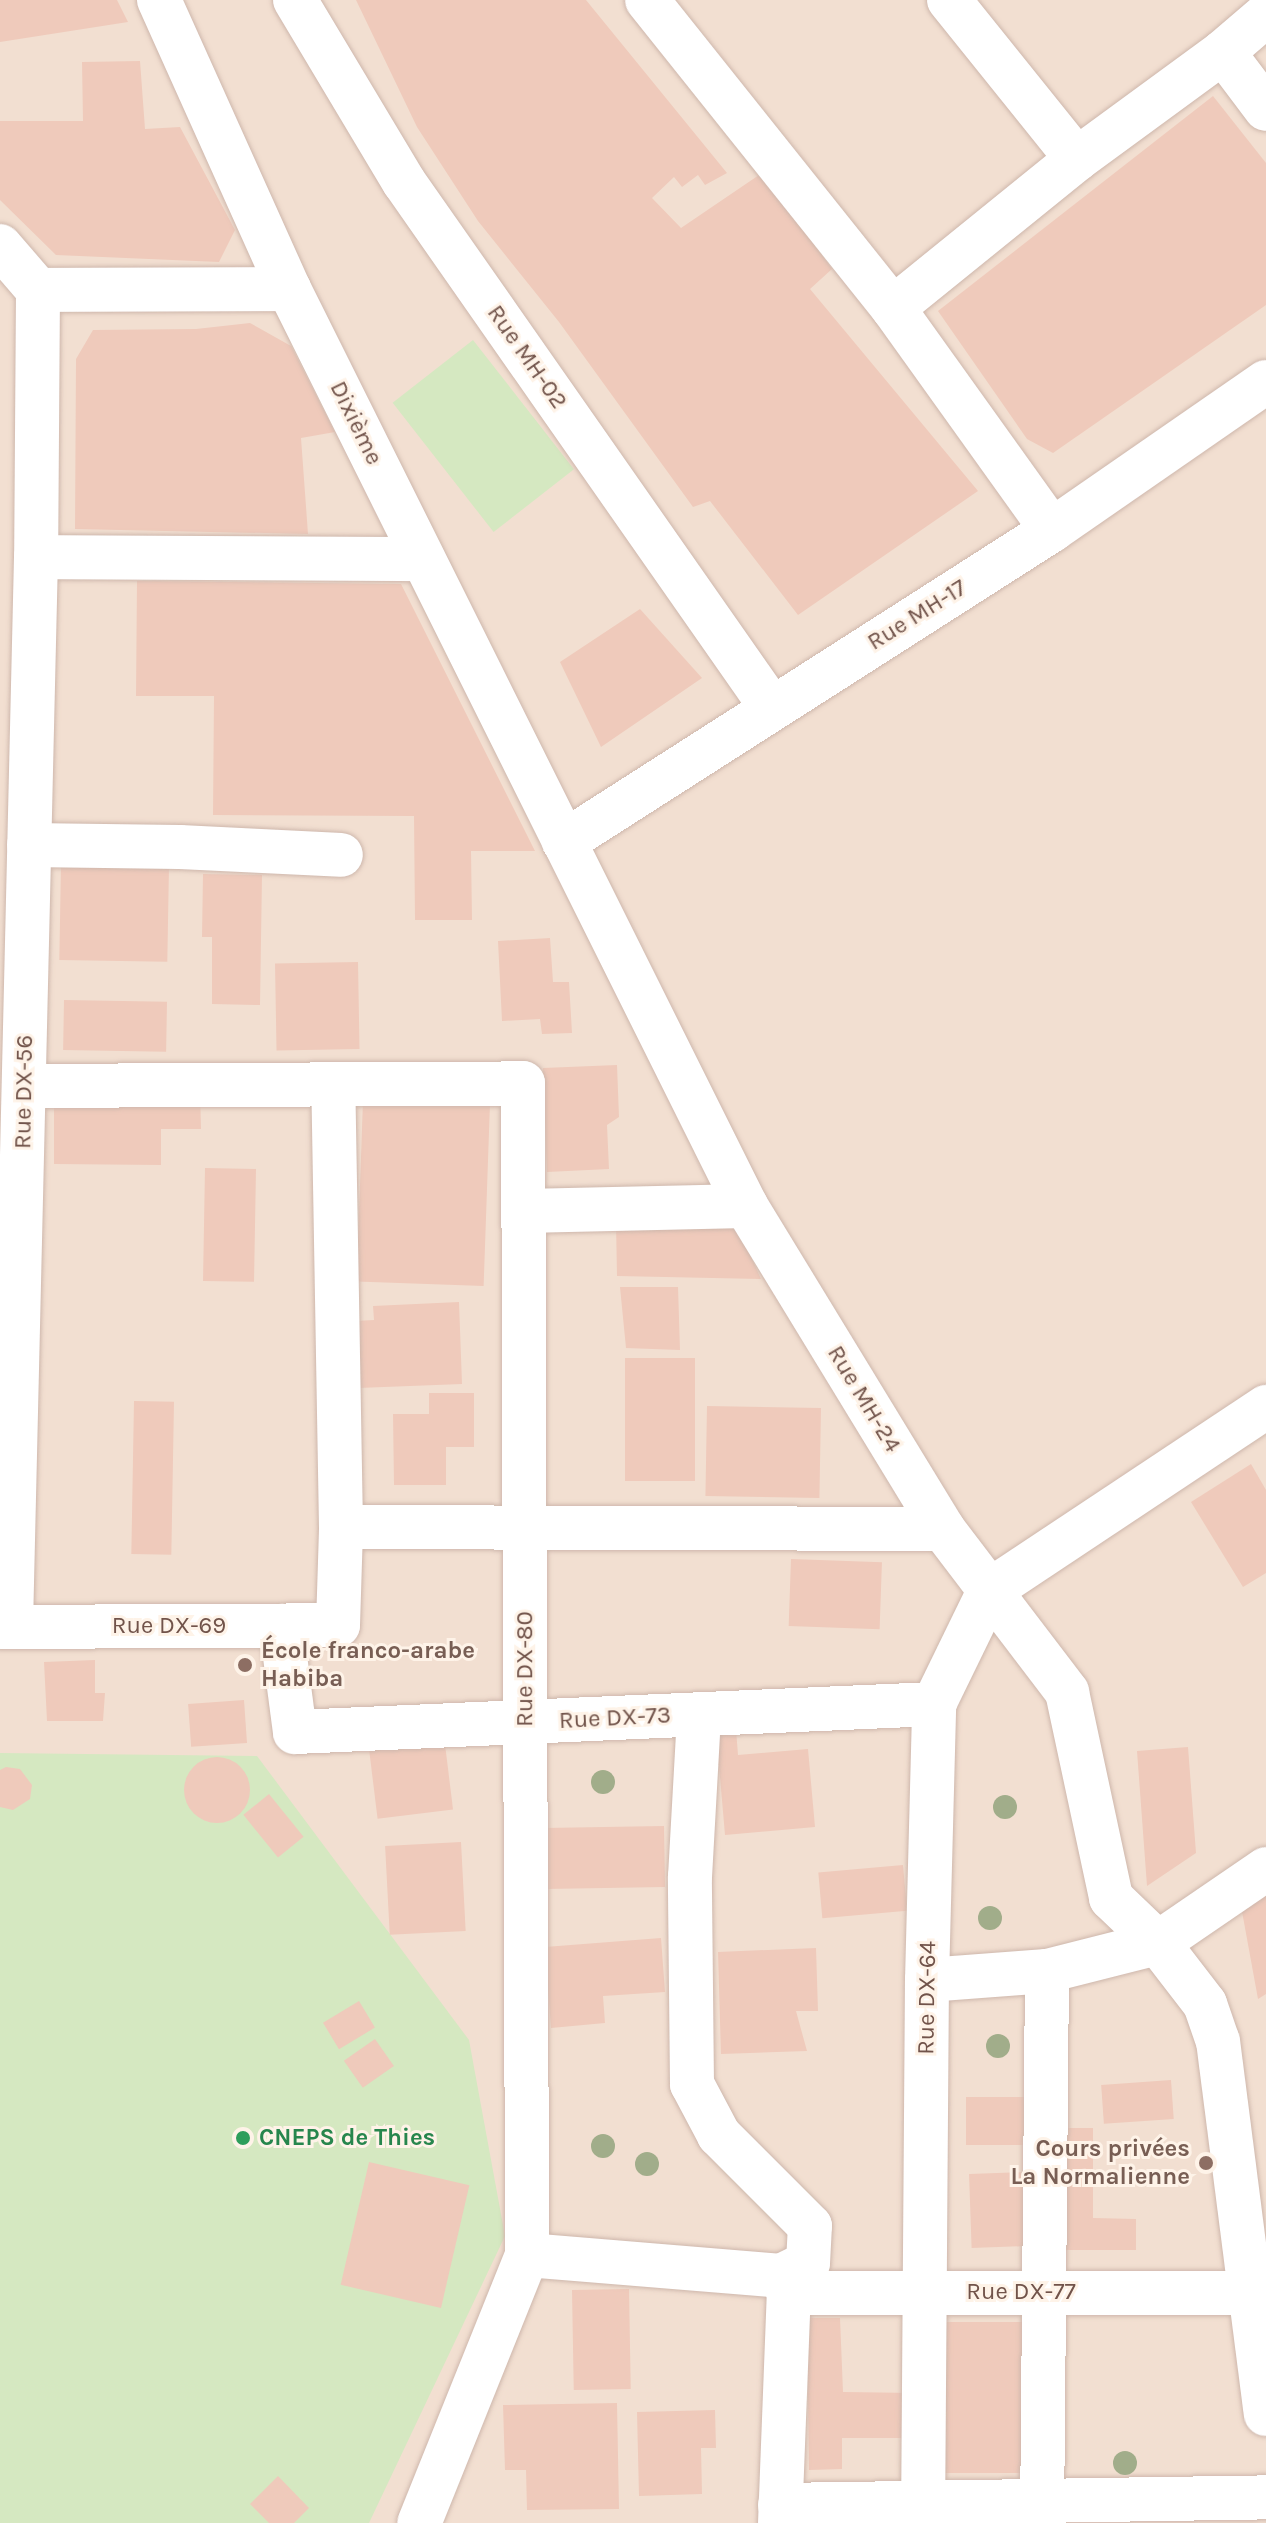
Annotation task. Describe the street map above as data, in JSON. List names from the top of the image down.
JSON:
{
  "streets": {
    "street": [
      "Rue MH-02",
      "Dixième",
      "Rue MH-17",
      "Rue DX-56",
      "Rue MH-24",
      "Rue DX-69",
      "Rue DX-80",
      "Rue DX-73",
      "Rue DX-64",
      "Rue DX-77"
    ]
  },
  "crossings": [
    ["Rue MH-02", "Rue MH-17"],
    ["Dixième", "Rue MH-17"],
    ["Dixième", "Rue MH-24"],
    ["Rue MH-17", "Rue MH-24"],
    ["Rue DX-56", "Rue DX-69"],
    ["Rue MH-24", "Rue DX-77"],
    ["Rue DX-69", "Rue DX-73"],
    ["Rue DX-80", "Rue DX-73"],
    ["Rue DX-80", "Rue DX-77"],
    ["Rue DX-73", "Rue DX-64"],
    ["Rue DX-64", "Rue DX-77"]
  ],
  "places": ["École franco-arabe Habiba", "CNEPS de Thies", "Cours privées La Normalienne"]
}
